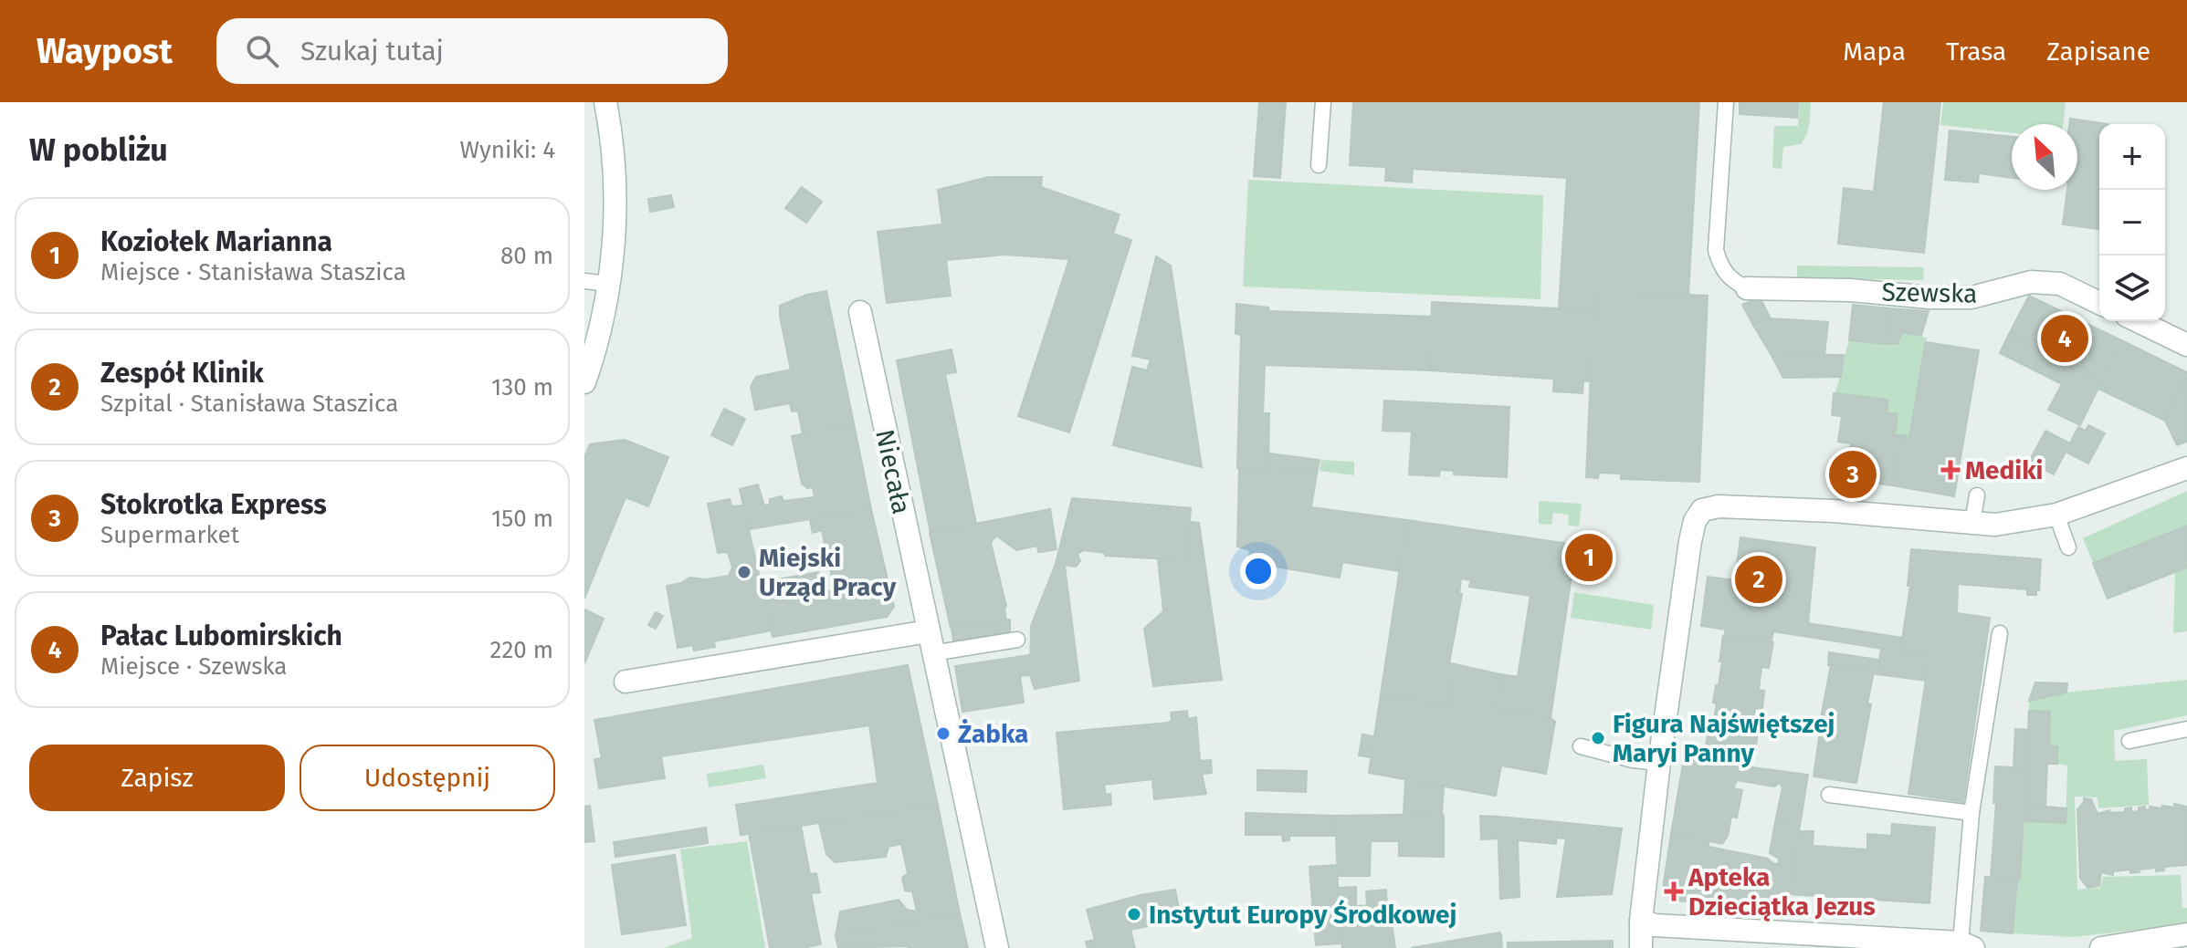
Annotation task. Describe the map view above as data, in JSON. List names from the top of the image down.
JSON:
{
  "streets": {
    "street": ["Szewska", "Niecała"]
  },
  "places": {
    "health": ["Mediki", "Apteka Dzieciątka Jezus"],
    "other": [
      "Miejski Urząd Pracy",
      "Żabka",
      "Figura Najświętszej Maryi Panny",
      "Instytut Europy Środkowej"
    ]
  },
  "north": "top left",
  "page": {
    "header": "Waypost",
    "search": "Szukaj tutaj",
    "nav": ["Mapa", "Trasa", "Zapisane"],
    "heading": ["W pobliżu", "Wyniki: 4"],
    "map_buttons": ["+", "−"],
    "list": [
      {
        "mark": "1",
        "name": "Koziołek Marianna",
        "note": "Miejsce · Stanisława Staszica",
        "value": "80 m"
      },
      {
        "mark": "2",
        "name": "Zespół Klinik",
        "note": "Szpital · Stanisława Staszica",
        "value": "130 m"
      },
      {
        "mark": "3",
        "name": "Stokrotka Express",
        "note": "Supermarket",
        "value": "150 m"
      },
      {
        "mark": "4",
        "name": "Pałac Lubomirskich",
        "note": "Miejsce · Szewska",
        "value": "220 m"
      }
    ],
    "pins": [
      "4",
      "3",
      "1",
      "2"
    ],
    "buttons": ["Zapisz", "Udostępnij"]
  }
}
